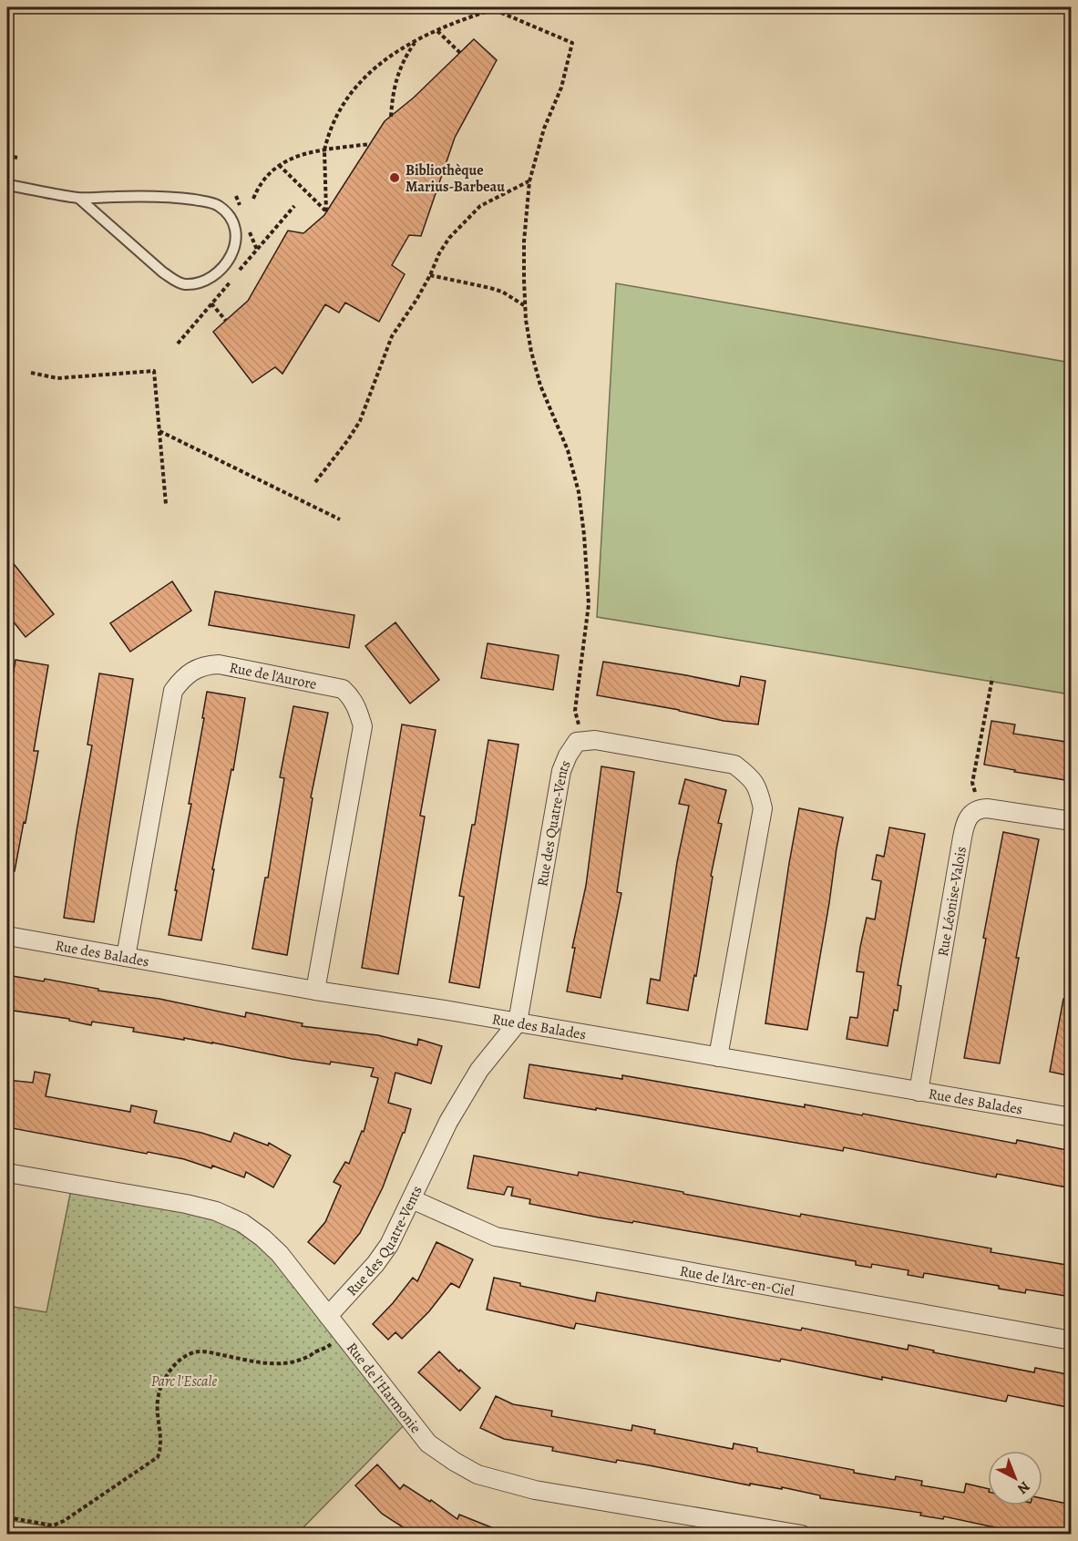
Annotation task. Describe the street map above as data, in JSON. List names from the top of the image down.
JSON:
{
  "streets": {
    "street": [
      "Rue de l'Aurore",
      "Rue des Quatre-Vents",
      "Rue Léonise-Valois",
      "Rue des Balades",
      "Rue de l'Arc-en-Ciel",
      "Rue de l'Harmonie"
    ]
  },
  "crossings": [
    ["Rue de l'Aurore", "Rue des Balades"],
    ["Rue des Quatre-Vents", "Rue des Balades"],
    ["Rue des Quatre-Vents", "Rue de l'Arc-en-Ciel"],
    ["Rue des Quatre-Vents", "Rue de l'Harmonie"],
    ["Rue Léonise-Valois", "Rue des Balades"]
  ],
  "parks": ["Parc l'Escale"],
  "places": ["Bibliothèque Marius-Barbeau"],
  "north": "bottom right"
}
